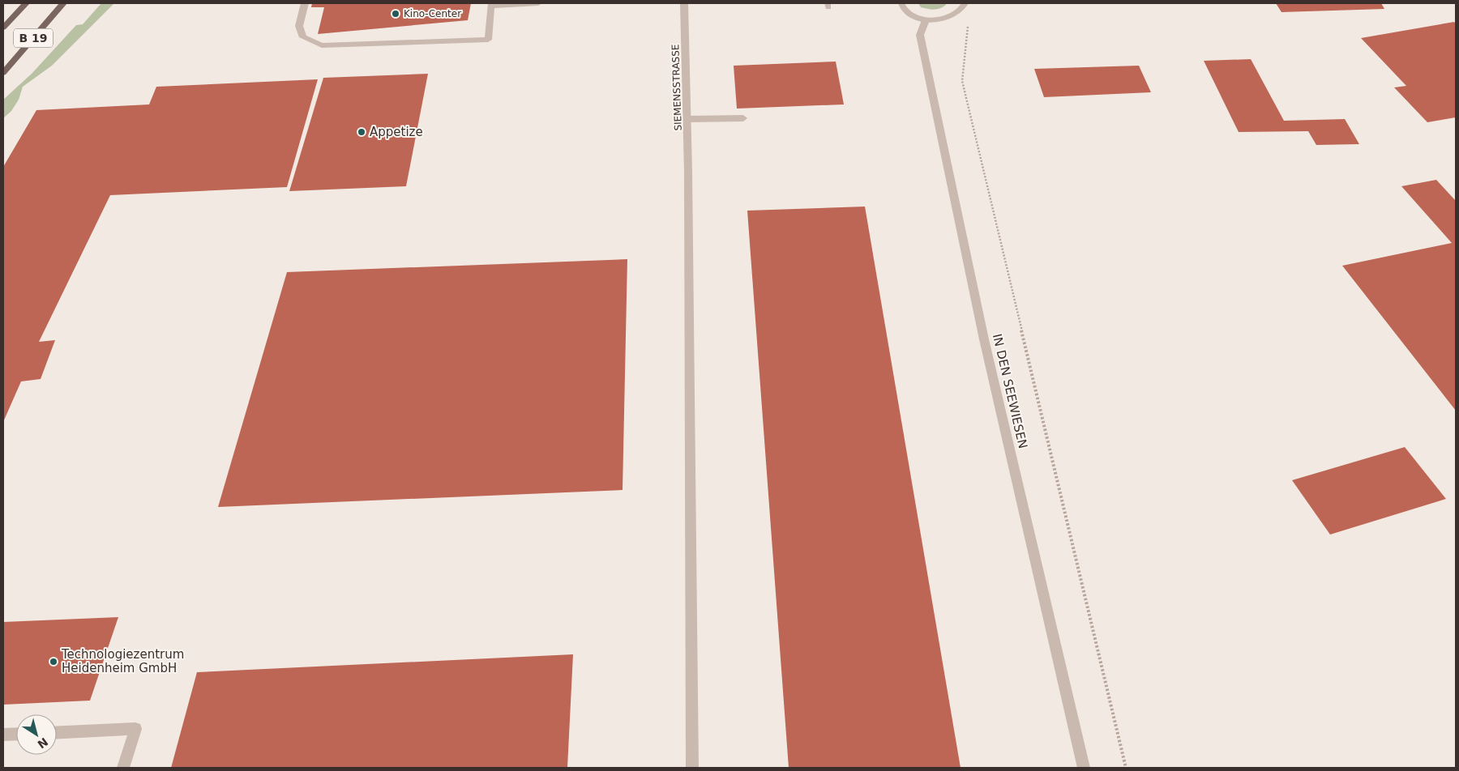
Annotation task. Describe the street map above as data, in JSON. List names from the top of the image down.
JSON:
{
  "streets": {
    "main road": ["B 19"],
    "street": ["SIEMENSSTRASSE", "IN DEN SEEWIESEN"]
  },
  "places": ["Kino-Center", "Appetize", "Technologiezentrum Heidenheim GmbH"],
  "north": "bottom right"
}
